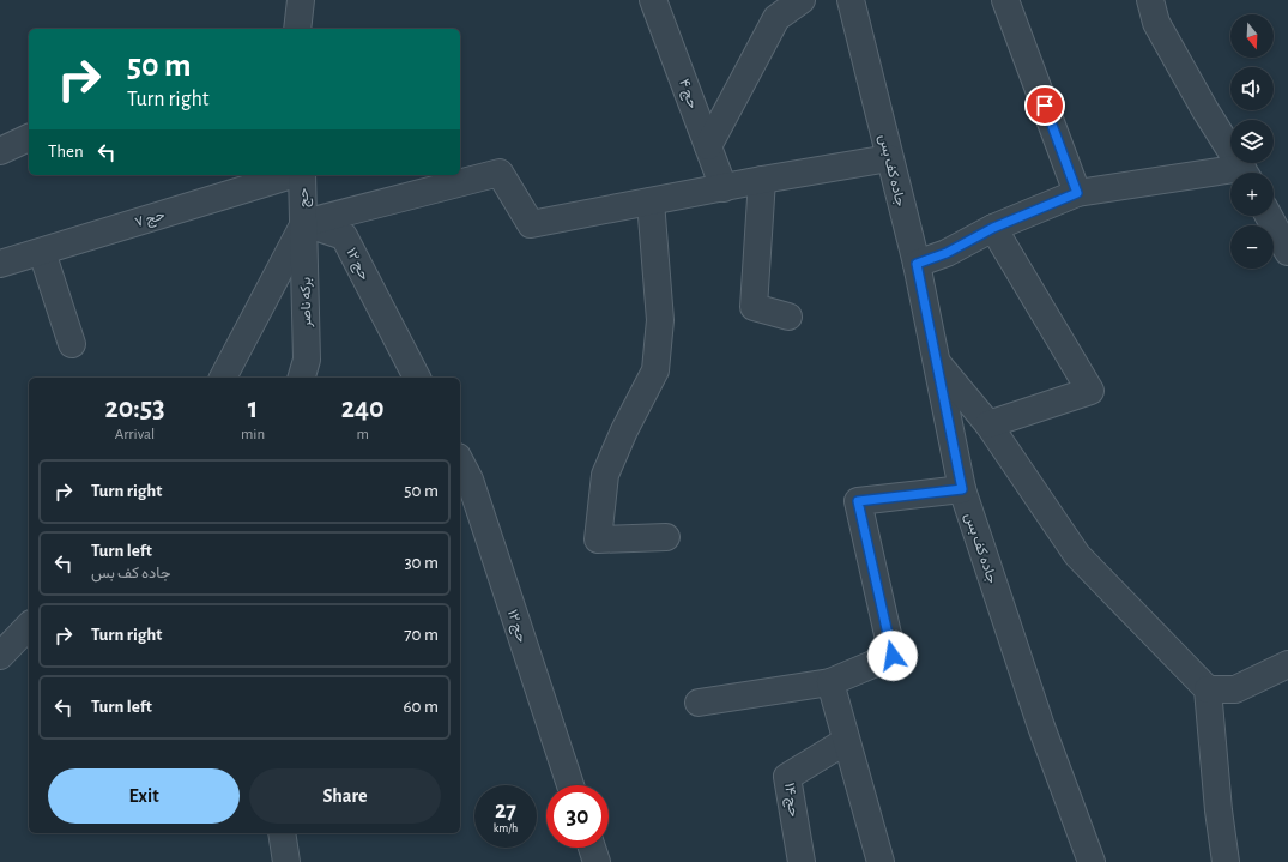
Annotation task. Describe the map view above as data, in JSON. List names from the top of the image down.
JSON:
{
  "streets": {
    "street": [
      "حج ۴",
      "جاده کف بس",
      "حج",
      "حج ۷",
      "حج ۱۲",
      "برکه ناصر",
      "حج ۱۴"
    ]
  },
  "crossings": [
    ["حج", "حج ۱۲"],
    ["حج", "برکه ناصر"],
    ["حج ۱۲", "برکه ناصر"]
  ],
  "north": "bottom",
  "page": {
    "map_buttons": ["+", "−"],
    "turn": ["50 m", "Turn right"],
    "then": "Then",
    "eta": [
      "20:53",
      "Arrival",
      "1",
      "min",
      "240",
      "m"
    ],
    "list": [
      {
        "name": "Turn right",
        "value": "50 m"
      },
      {
        "name": "Turn left",
        "note": "جاده کف بس",
        "value": "30 m"
      },
      {
        "name": "Turn right",
        "value": "70 m"
      },
      {
        "name": "Turn left",
        "value": "60 m"
      }
    ],
    "buttons": ["Exit", "Share"],
    "speed": "27 km/h",
    "limit": "30"
  }
}
